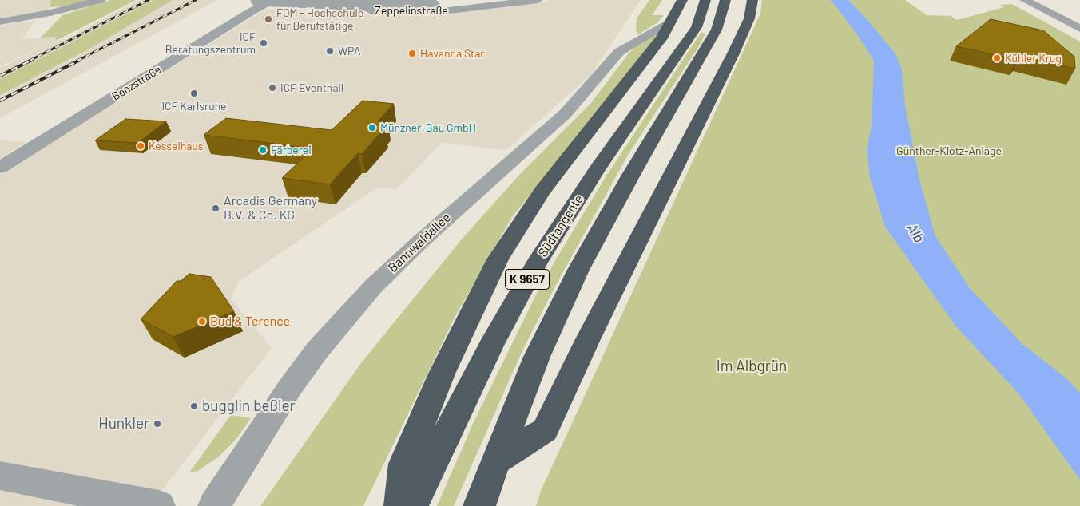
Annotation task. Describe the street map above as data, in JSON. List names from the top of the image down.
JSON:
{
  "streets": {
    "highway": ["Südtangente", "K 9657"],
    "street": ["Zeppelinstraße", "Benzstraße", "Bannwaldallee"]
  },
  "crossings": [
    ["Zeppelinstraße", "Benzstraße"]
  ],
  "water": ["Alb"],
  "parks": ["Günther-Klotz-Anlage", "Im Albgrün"],
  "places": [
    "FOM - Hochschule für Berufstätige",
    "ICF Beratungszentrum",
    "WPA",
    "Havanna Star",
    "Kühler Krug",
    "ICF Eventhall",
    "ICF Karlsruhe",
    "Münzner-Bau GmbH",
    "Kesselhaus",
    "Färberei",
    "Arcadis Germany B.V. & Co. KG",
    "Bud & Terence",
    "bugglin beßler",
    "Hunkler"
  ]
}
